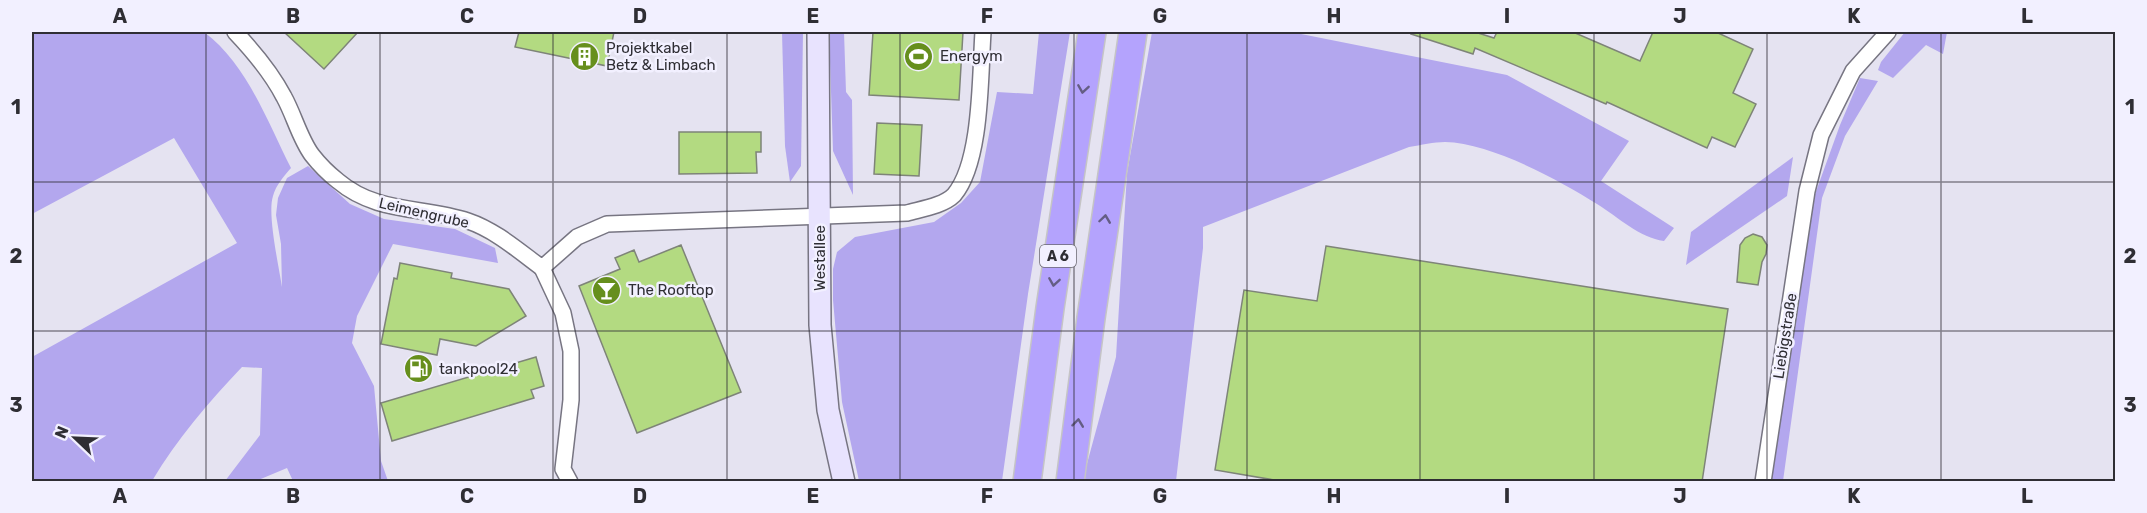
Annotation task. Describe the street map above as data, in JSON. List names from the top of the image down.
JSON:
{
  "streets": {
    "highway": ["A 6"],
    "main road": ["Westallee"],
    "street": ["Leimengrube", "Liebigstraße"]
  },
  "places": {
    "sports": ["Energym"],
    "building": ["Projektkabel Betz & Limbach"],
    "bar": ["The Rooftop"],
    "fuel station": ["tankpool24"]
  },
  "north": "top left",
  "grid": {
    "columns": [
      "A",
      "B",
      "C",
      "D",
      "E",
      "F",
      "G",
      "H",
      "I",
      "J",
      "K",
      "L"
    ],
    "rows": ["1", "2", "3"]
  }
}
